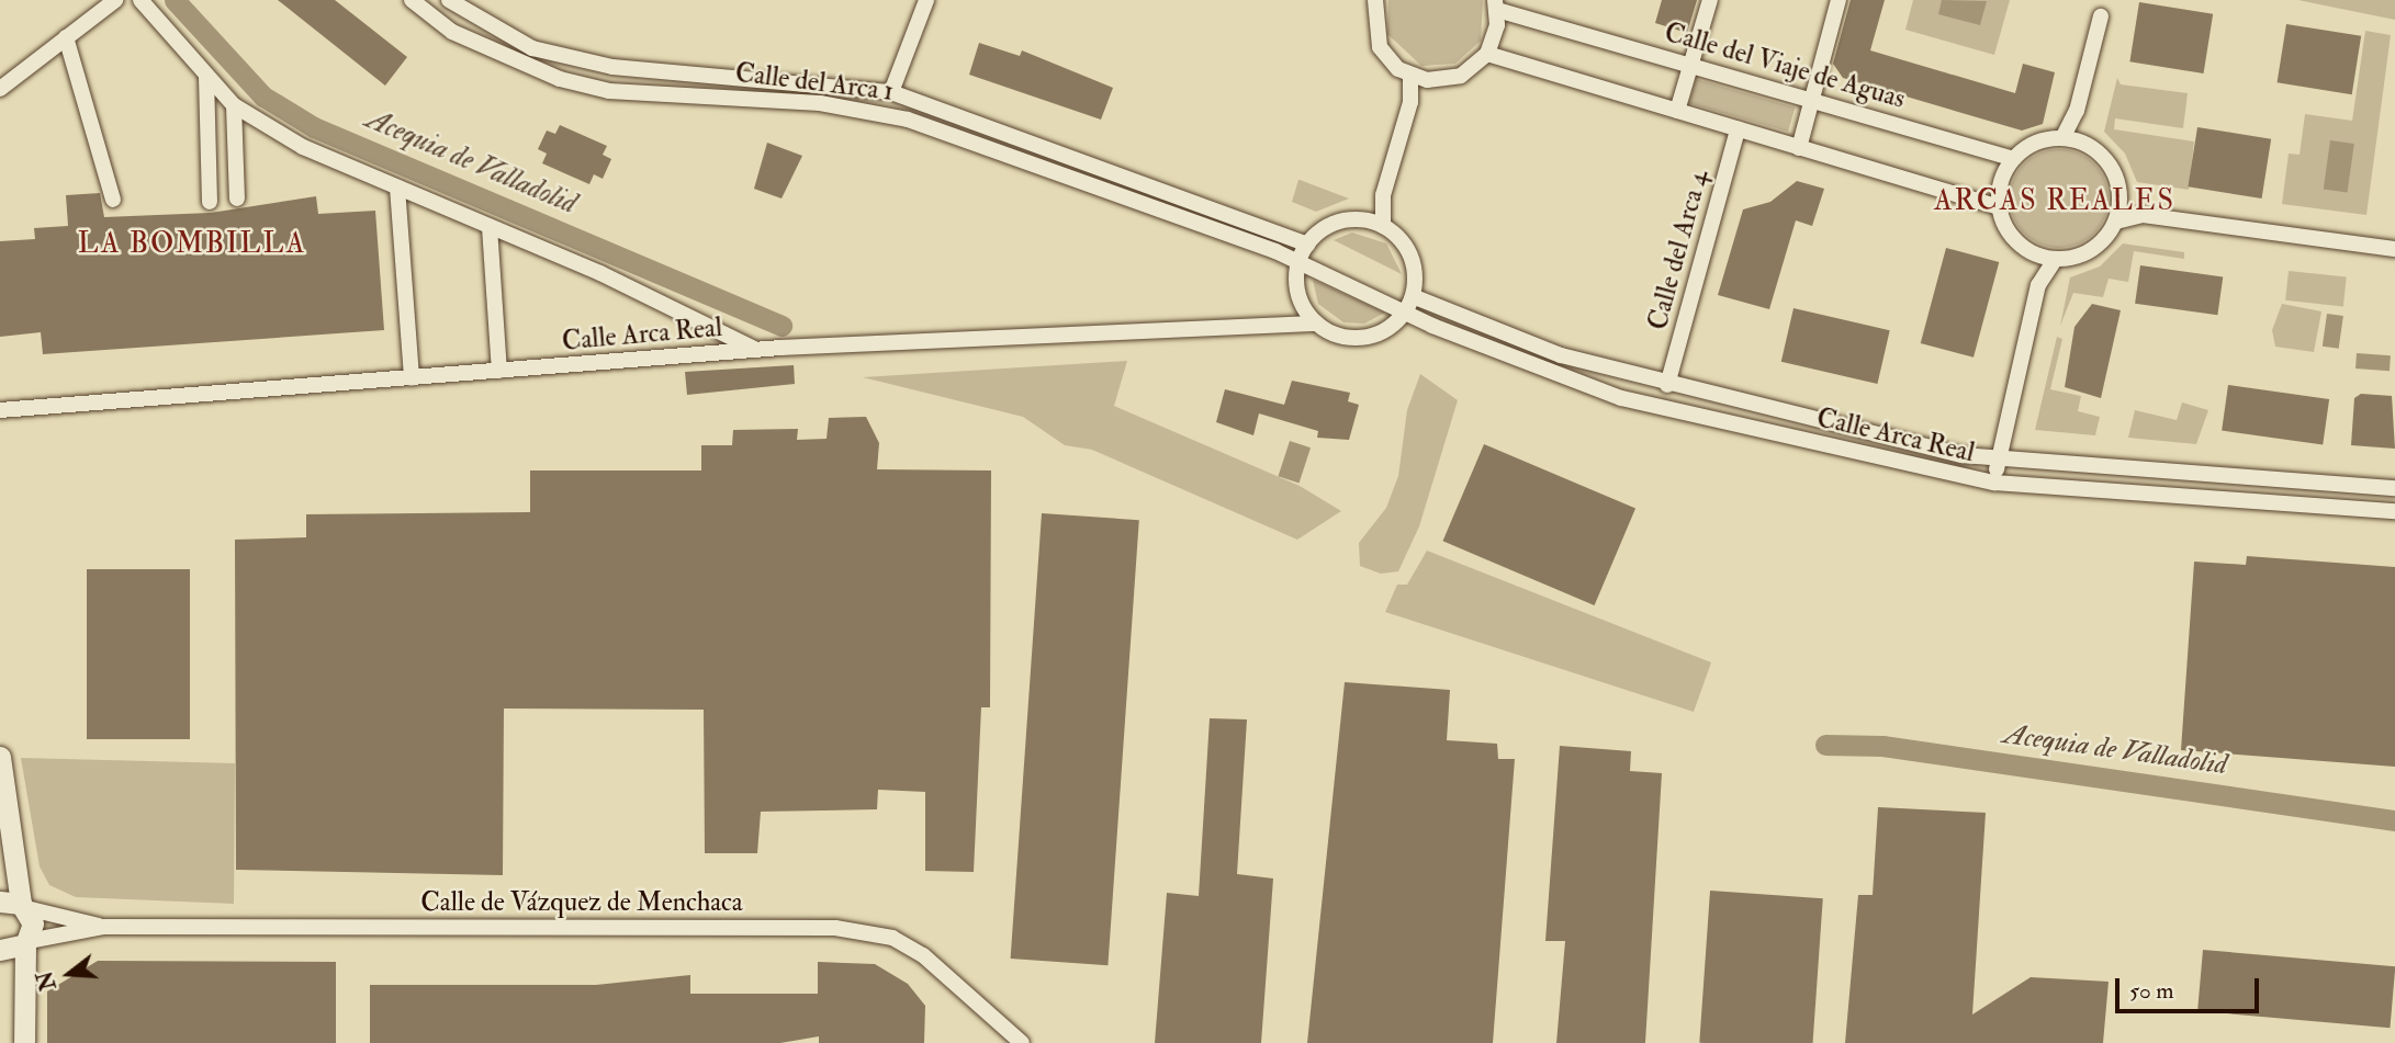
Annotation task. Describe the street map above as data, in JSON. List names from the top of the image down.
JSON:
{
  "streets": {
    "street": [
      "Calle del Viaje de Aguas",
      "Calle del Arca 1",
      "Calle del Arca 4",
      "Calle Arca Real",
      "Calle de Vázquez de Menchaca"
    ]
  },
  "crossings": [
    ["Calle del Arca 1", "Calle Arca Real"],
    ["Calle del Arca 4", "Calle Arca Real"]
  ],
  "districts": ["ARCAS REALES", "LA BOMBILLA"],
  "water": ["Acequia de Valladolid"],
  "scale_bar": "50 m",
  "north": "left"
}
